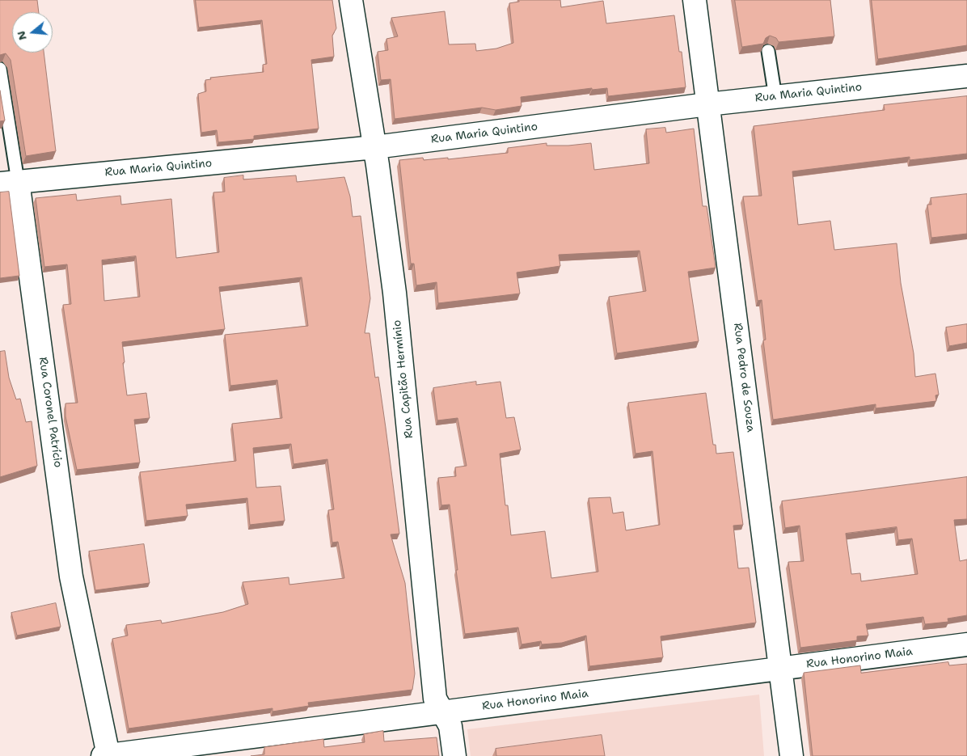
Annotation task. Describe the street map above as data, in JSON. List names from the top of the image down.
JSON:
{
  "streets": {
    "street": [
      "Rua Maria Quintino",
      "Rua Pedro de Souza",
      "Rua Capitão Hermínio",
      "Rua Coronel Patrício",
      "Rua Honorino Maia"
    ]
  },
  "crossings": [
    ["Rua Maria Quintino", "Rua Pedro de Souza"],
    ["Rua Maria Quintino", "Rua Capitão Hermínio"],
    ["Rua Maria Quintino", "Rua Coronel Patrício"],
    ["Rua Pedro de Souza", "Rua Honorino Maia"],
    ["Rua Capitão Hermínio", "Rua Honorino Maia"],
    ["Rua Coronel Patrício", "Rua Honorino Maia"]
  ],
  "north": "left"
}
